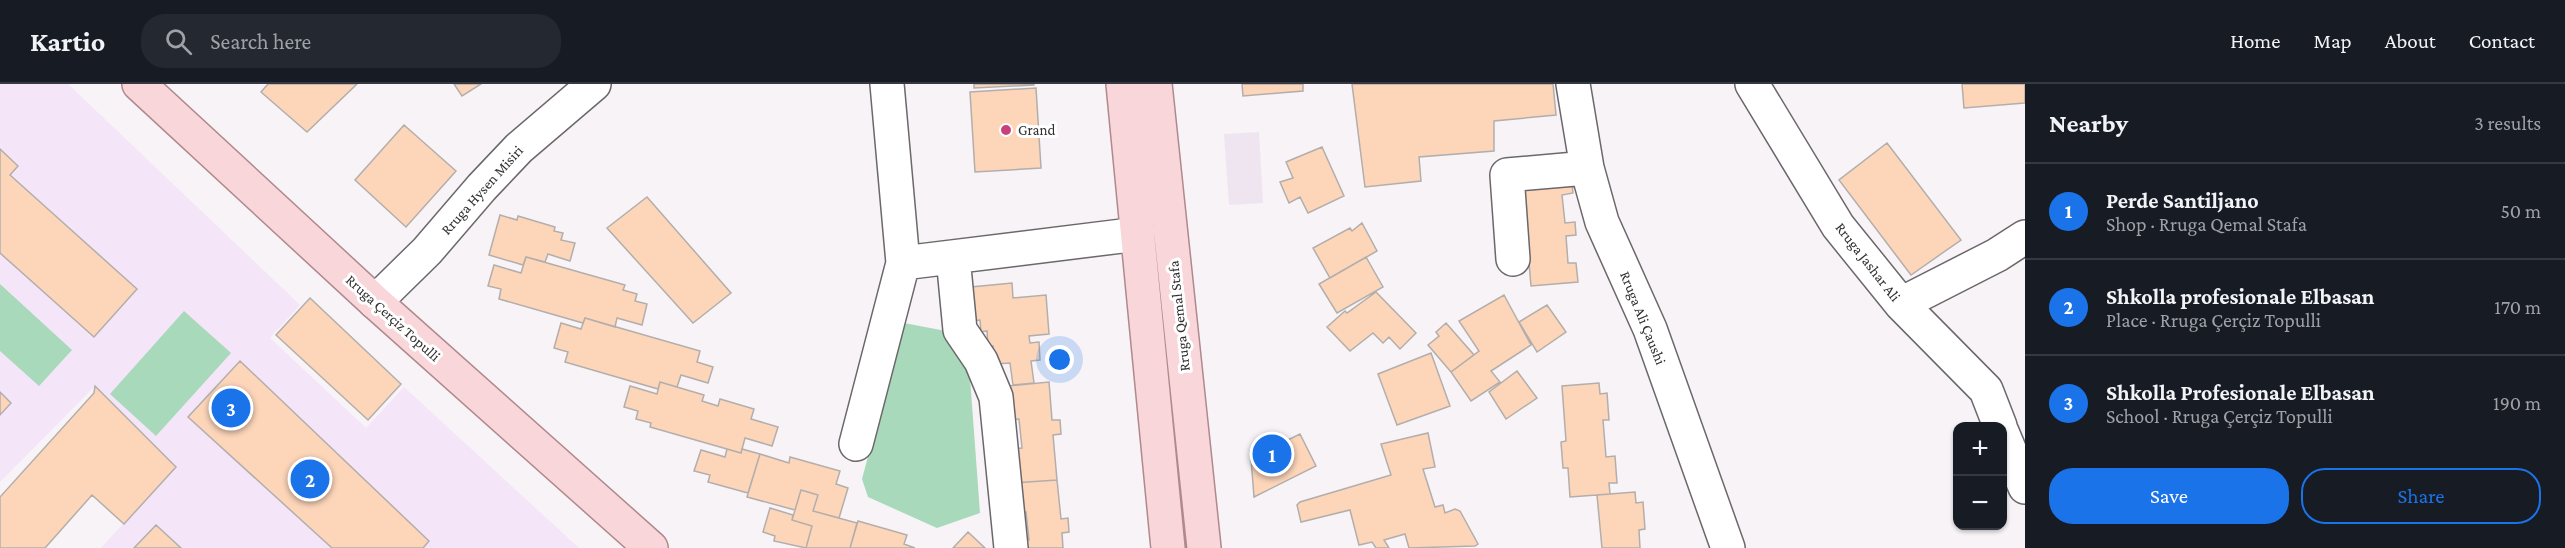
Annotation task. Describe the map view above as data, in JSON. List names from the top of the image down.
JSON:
{
  "streets": {
    "main road": ["Rruga Qemal Stafa", "Rruga Çerçiz Topulli"],
    "street": ["Rruga Hysen Misiri", "Rruga Jashar Ali", "Rruga Ali Çaushi"]
  },
  "crossings": [
    ["Rruga Hysen Misiri", "Rruga Çerçiz Topulli"]
  ],
  "places": ["Grand"],
  "page": {
    "header": "Kartio",
    "search": "Search here",
    "nav": [
      "Home",
      "Map",
      "About",
      "Contact"
    ],
    "heading": ["Nearby", "3 results"],
    "list": [
      {
        "mark": "1",
        "name": "Perde Santiljano",
        "note": "Shop · Rruga Qemal Stafa",
        "value": "50 m"
      },
      {
        "mark": "2",
        "name": "Shkolla profesionale Elbasan",
        "note": "Place · Rruga Çerçiz Topulli",
        "value": "170 m"
      },
      {
        "mark": "3",
        "name": "Shkolla Profesionale Elbasan",
        "note": "School · Rruga Çerçiz Topulli",
        "value": "190 m"
      }
    ],
    "pins": ["3", "1", "2"],
    "map_buttons": ["+", "−"],
    "buttons": ["Save", "Share"]
  }
}
